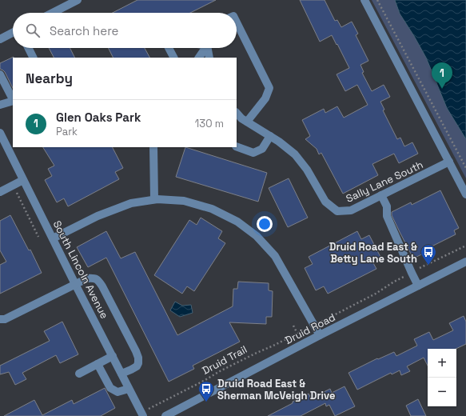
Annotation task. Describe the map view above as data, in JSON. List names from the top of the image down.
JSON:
{
  "streets": {
    "street": ["Sally Lane South", "South Lincoln Avenue", "Druid Road"],
    "path": ["Druid Trail"]
  },
  "places": {
    "bus stop": ["Druid Road East & Betty Lane South", "Druid Road East & Sherman McVeigh Drive"]
  },
  "page": {
    "search": "Search here",
    "heading": "Nearby",
    "pins": "1",
    "list": [
      {
        "mark": "1",
        "name": "Glen Oaks Park",
        "note": "Park",
        "value": "130 m"
      }
    ],
    "map_buttons": ["+", "−"]
  }
}
